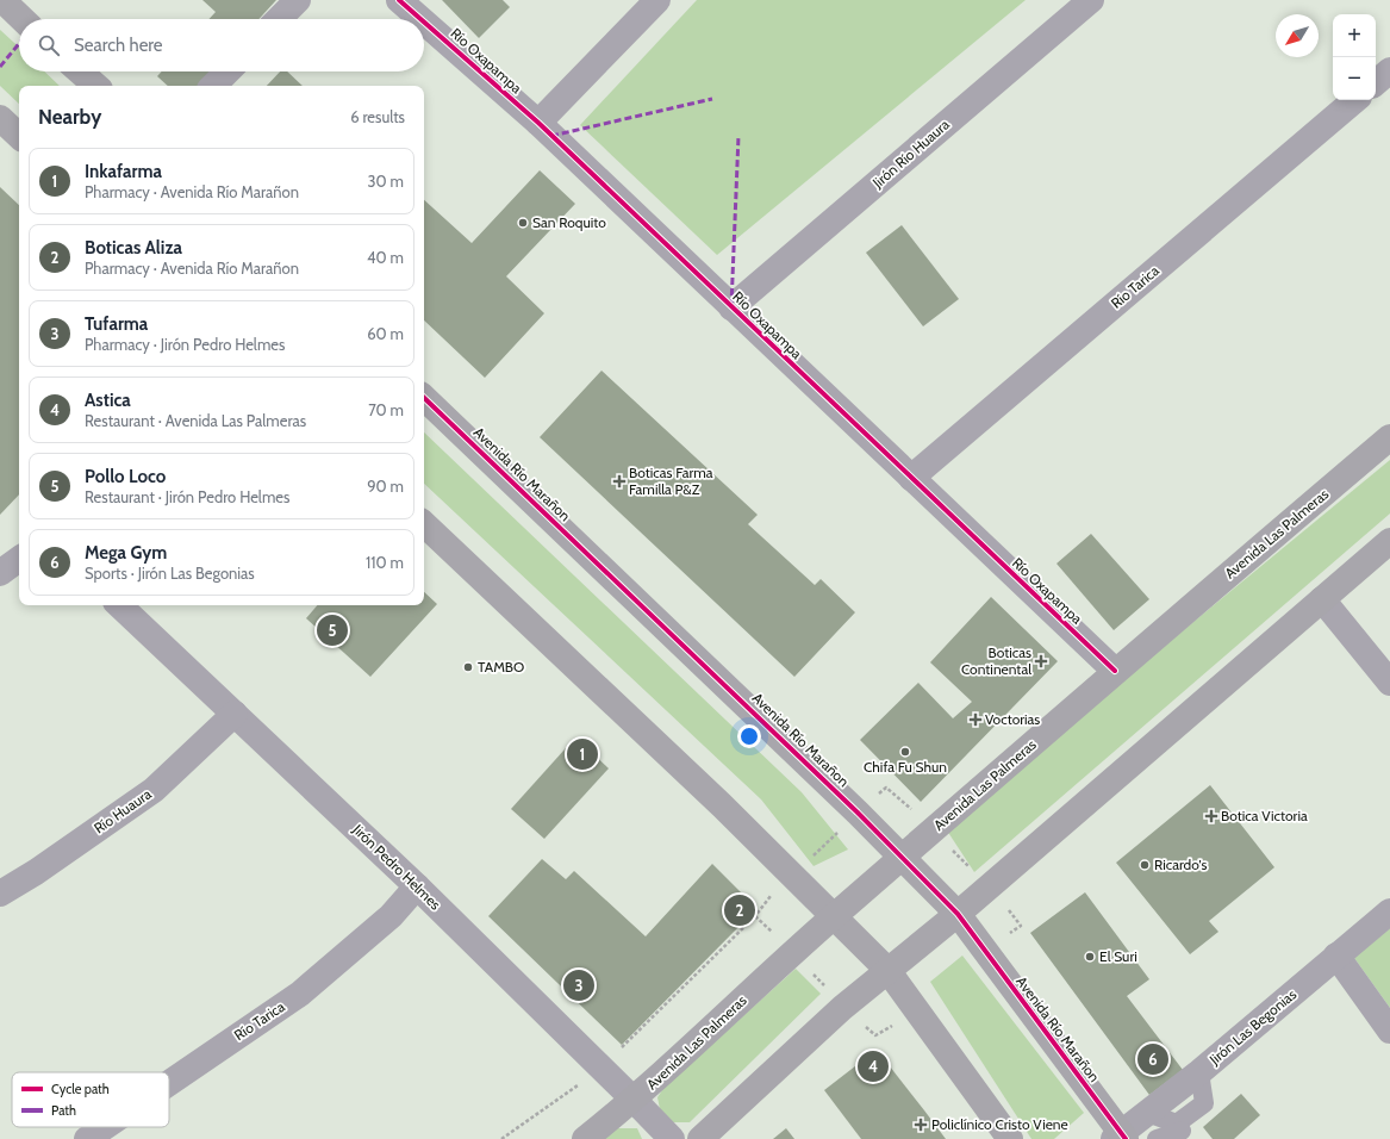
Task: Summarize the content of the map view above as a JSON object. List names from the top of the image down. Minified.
{"streets":{"street":["Río Oxapampa","Jirón Río Huaura","Río Tarica","Avenida Río Marañon","Avenida Las Palmeras","Río Huaura","Jirón Pedro Helmes","Jirón Las Begonias"]},"crossings":[["Río Oxapampa","Jirón Río Huaura"],["Río Oxapampa","Río Tarica"],["Río Oxapampa","Avenida Las Palmeras"],["Río Tarica","Jirón Pedro Helmes"],["Avenida Río Marañon","Avenida Las Palmeras"],["Avenida Río Marañon","Jirón Las Begonias"],["Avenida Las Palmeras","Jirón Pedro Helmes"],["Río Huaura","Jirón Pedro Helmes"]],"places":{"other":["San Roquito","TAMBO","Chifa Fu Shun","Ricardo's","El Suri"],"health":["Boticas Farma Familla P&Z","Boticas Continental","Voctorias","Botica Victoria","Policlínico Cristo Viene"]},"legend":["Cycle path","Path"],"north":"bottom left","page":{"map_buttons":["+","−"],"search":"Search here","heading":["Nearby","6 results"],"list":[{"mark":"1","name":"Inkafarma","note":"Pharmacy · Avenida Río Marañon","value":"30 m"},{"mark":"2","name":"Boticas Aliza","note":"Pharmacy · Avenida Río Marañon","value":"40 m"},{"mark":"3","name":"Tufarma","note":"Pharmacy · Jirón Pedro Helmes","value":"60 m"},{"mark":"4","name":"Astica","note":"Restaurant · Avenida Las Palmeras","value":"70 m"},{"mark":"5","name":"Pollo Loco","note":"Restaurant · Jirón Pedro Helmes","value":"90 m"},{"mark":"6","name":"Mega Gym","note":"Sports · Jirón Las Begonias","value":"110 m"}],"pins":["5","1","2","3","6","4"]}}
